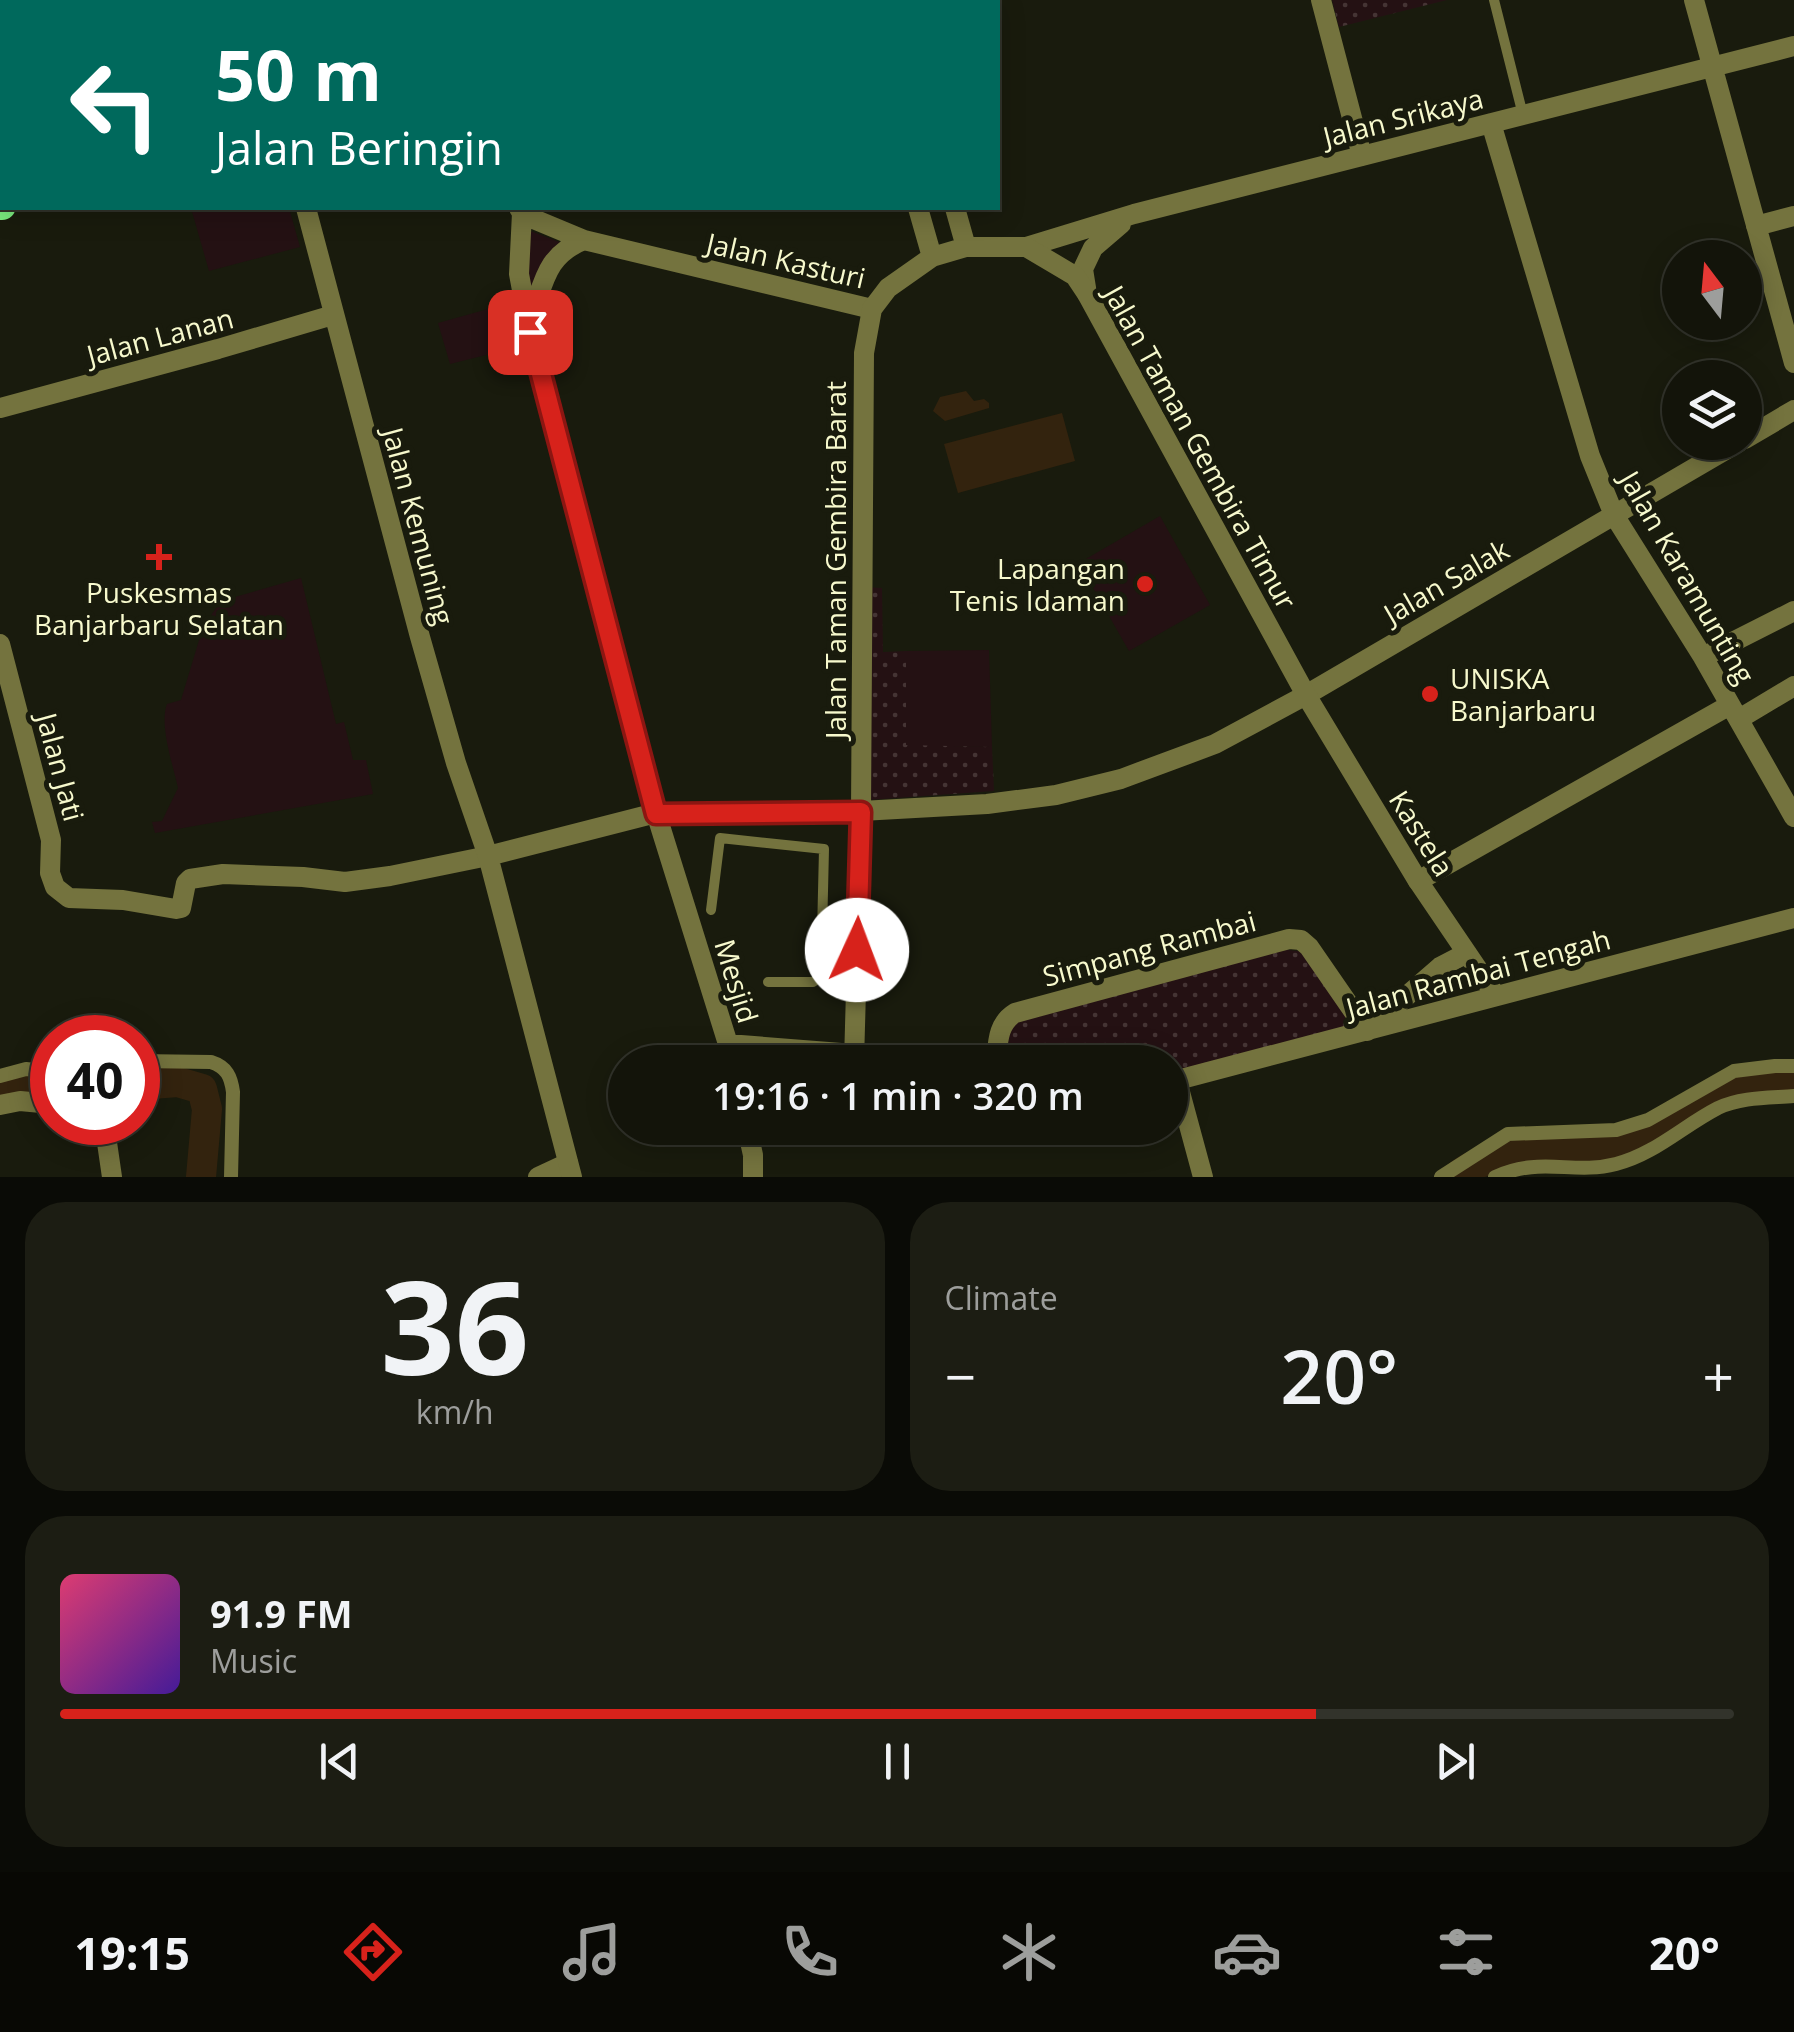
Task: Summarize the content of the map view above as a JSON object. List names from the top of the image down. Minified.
{"streets":{"street":["Jalan Srikaya","Jalan Kasturi","Jalan Lanan","Jalan Taman Gembira Timur","Jalan Kemuning","Jalan Taman Gembira Barat","Jalan Karamunting","Jalan Salak","Jalan Jati","Kastela","Simpang Rambai","Jalan Rambai Tengah","Mesjid"]},"crossings":[["Jalan Srikaya","Jalan Taman Gembira Timur"],["Jalan Srikaya","Jalan Karamunting"],["Jalan Kasturi","Jalan Taman Gembira Barat"],["Jalan Kasturi","Mesjid"],["Jalan Lanan","Jalan Kemuning"],["Jalan Taman Gembira Timur","Jalan Salak"],["Jalan Taman Gembira Timur","Kastela"],["Jalan Kemuning","Jalan Salak"],["Jalan Taman Gembira Barat","Jalan Salak"],["Jalan Karamunting","Jalan Salak"],["Jalan Salak","Jalan Jati"],["Jalan Salak","Kastela"],["Jalan Salak","Mesjid"],["Kastela","Jalan Rambai Tengah"],["Simpang Rambai","Jalan Rambai Tengah"]],"places":{"health":["Puskesmas Banjarbaru Selatan"],"other":["Lapangan Tenis Idaman","UNISKA Banjarbaru"]},"north":"top","page":{"turn":["50 m","Jalan Beringin"],"limit":"40","trip":"19:16 · 1 min · 320 m","tile":[["36","km/h"],"Climate"],"heat":["−","20°","+"],"song":["91.9 FM","Music"],"tabs":["19:15","20°"]}}
